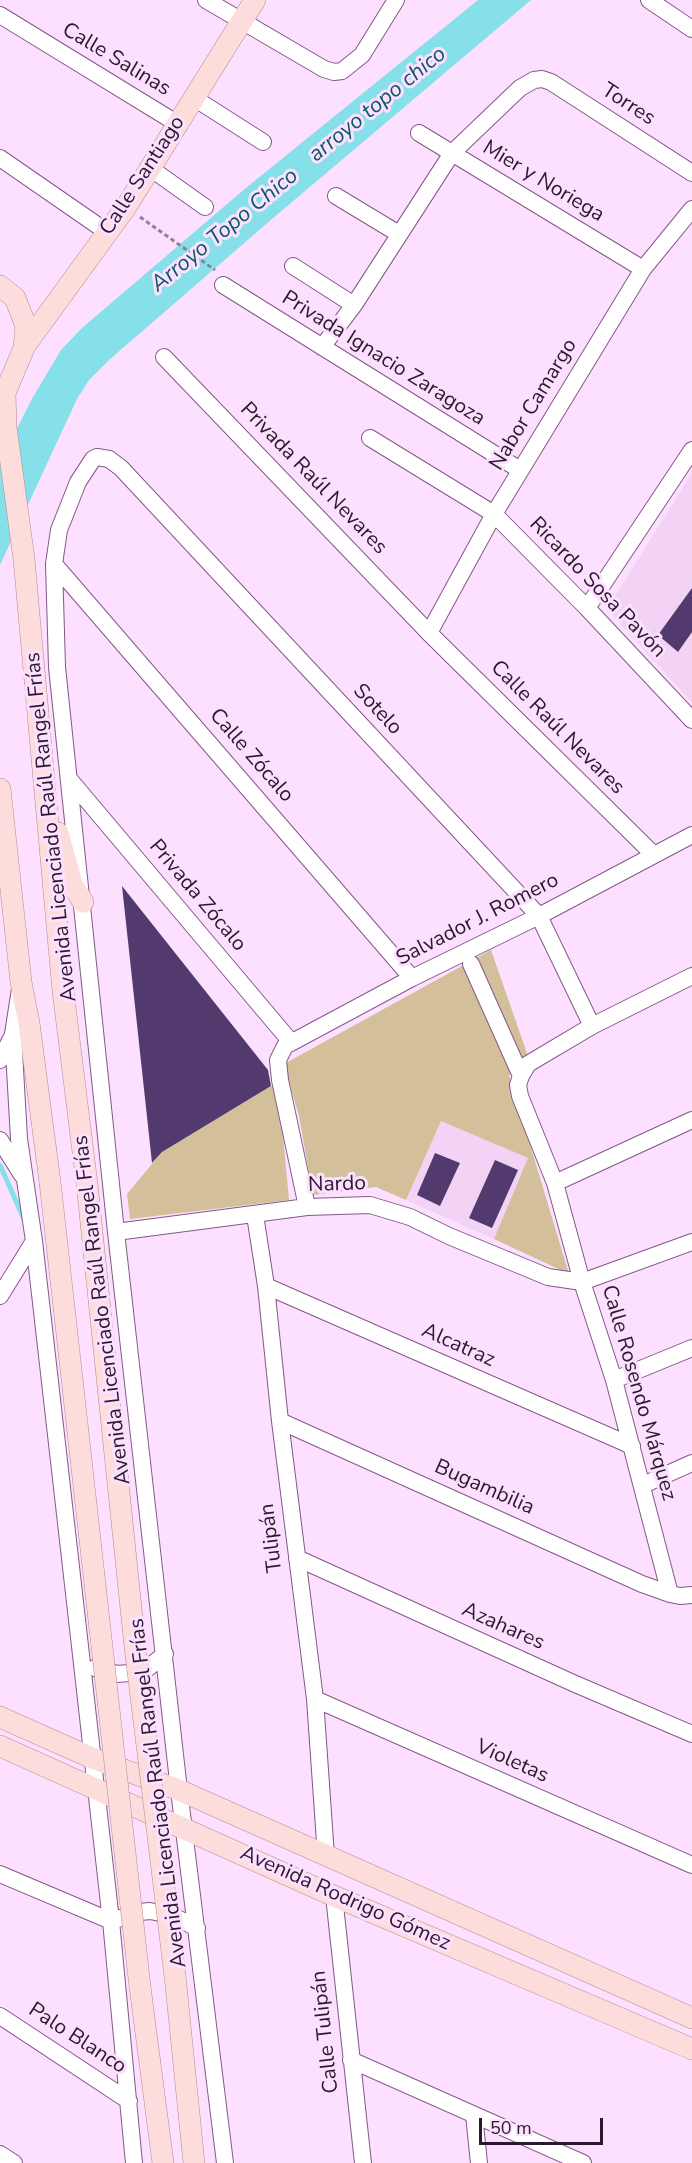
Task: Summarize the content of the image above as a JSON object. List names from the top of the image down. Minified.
{"streets":{"main road":["Calle Santiago","Avenida Rodrigo Gómez"],"street":["Calle Salinas","Torres","Mier y Noriega","Privada Ignacio Zaragoza","Nabor Camargo","Privada Raúl Nevares","Ricardo Sosa Pavón","Sotelo","Calle Raúl Nevares","Calle Zócalo","Avenida Licenciado Raúl Rangel Frías","Privada Zócalo","Salvador J. Romero","Nardo","Alcatraz","Calle Rosendo Márquez","Bugambilia","Tulipán","Azahares","Violetas","Calle Tulipán","Palo Blanco"]},"crossings":[["Calle Salinas","Calle Santiago"],["Torres","Mier y Noriega"],["Mier y Noriega","Nabor Camargo"],["Privada Ignacio Zaragoza","Nabor Camargo"],["Nabor Camargo","Privada Raúl Nevares"],["Nabor Camargo","Ricardo Sosa Pavón"],["Nabor Camargo","Calle Raúl Nevares"],["Privada Raúl Nevares","Calle Raúl Nevares"],["Sotelo","Avenida Licenciado Raúl Rangel Frías"],["Sotelo","Salvador J. Romero"],["Calle Raúl Nevares","Salvador J. Romero"],["Calle Zócalo","Avenida Licenciado Raúl Rangel Frías"],["Calle Zócalo","Salvador J. Romero"],["Avenida Licenciado Raúl Rangel Frías","Privada Zócalo"],["Avenida Licenciado Raúl Rangel Frías","Nardo"],["Avenida Licenciado Raúl Rangel Frías","Avenida Rodrigo Gómez"],["Privada Zócalo","Salvador J. Romero"],["Nardo","Calle Rosendo Márquez"],["Nardo","Tulipán"],["Alcatraz","Calle Rosendo Márquez"],["Alcatraz","Tulipán"],["Calle Rosendo Márquez","Bugambilia"],["Bugambilia","Tulipán"],["Tulipán","Azahares"],["Tulipán","Violetas"],["Tulipán","Avenida Rodrigo Gómez"],["Avenida Rodrigo Gómez","Calle Tulipán"]],"water":["arroyo topo chico","Arroyo Topo Chico"],"scale_bar":"50 m"}
